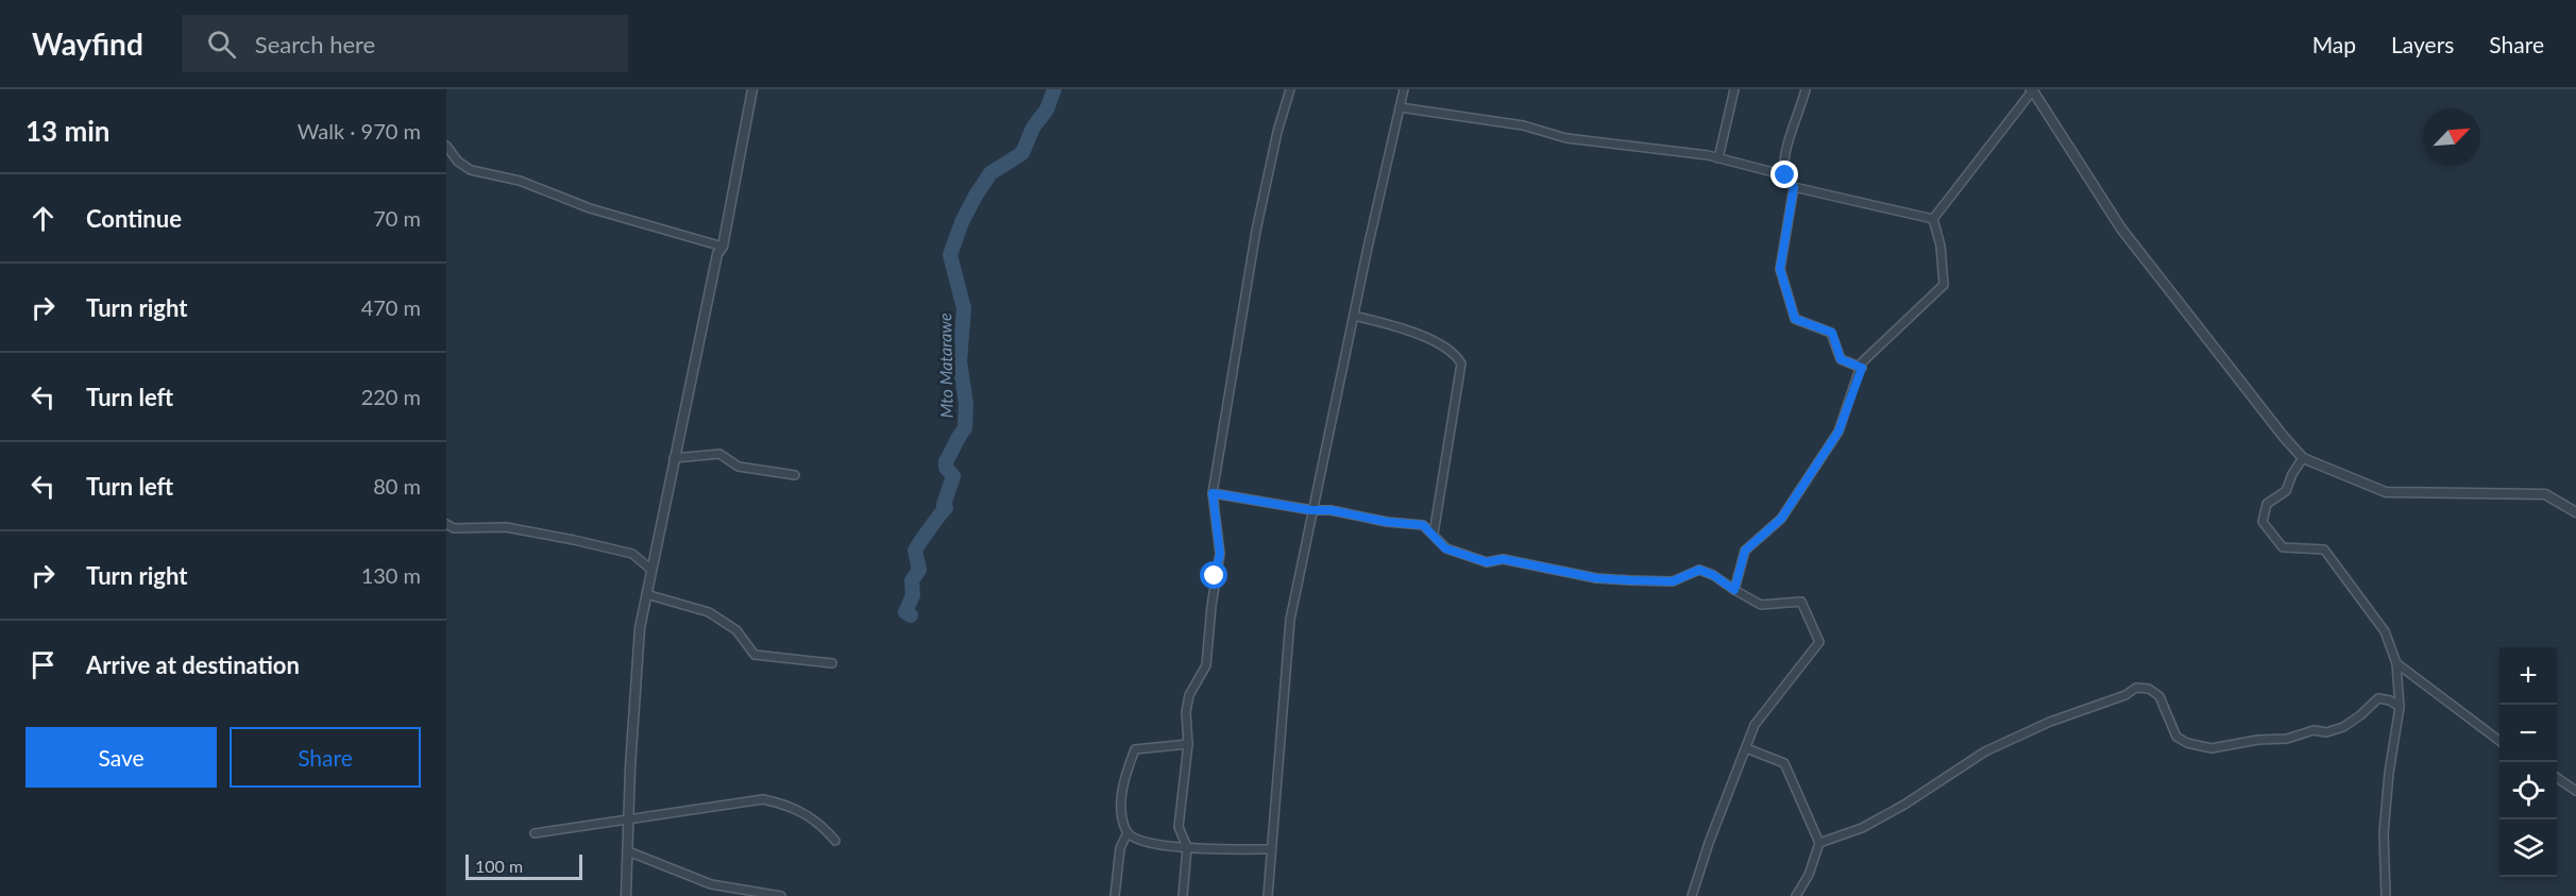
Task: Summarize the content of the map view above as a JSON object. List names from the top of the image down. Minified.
{"water":["Mto Matarawe"],"scale_bar":"100 m","north":"top right","page":{"header":"Wayfind","search":"Search here","nav":["Map","Layers","Share"],"heading":["13 min","Walk · 970 m"],"list":[["Continue","70 m"],["Turn right","470 m"],["Turn left","220 m"],["Turn left","80 m"],["Turn right","130 m"],"Arrive at destination"],"map_buttons":["+","−"],"buttons":["Save","Share"],"scale":"100 m"}}
